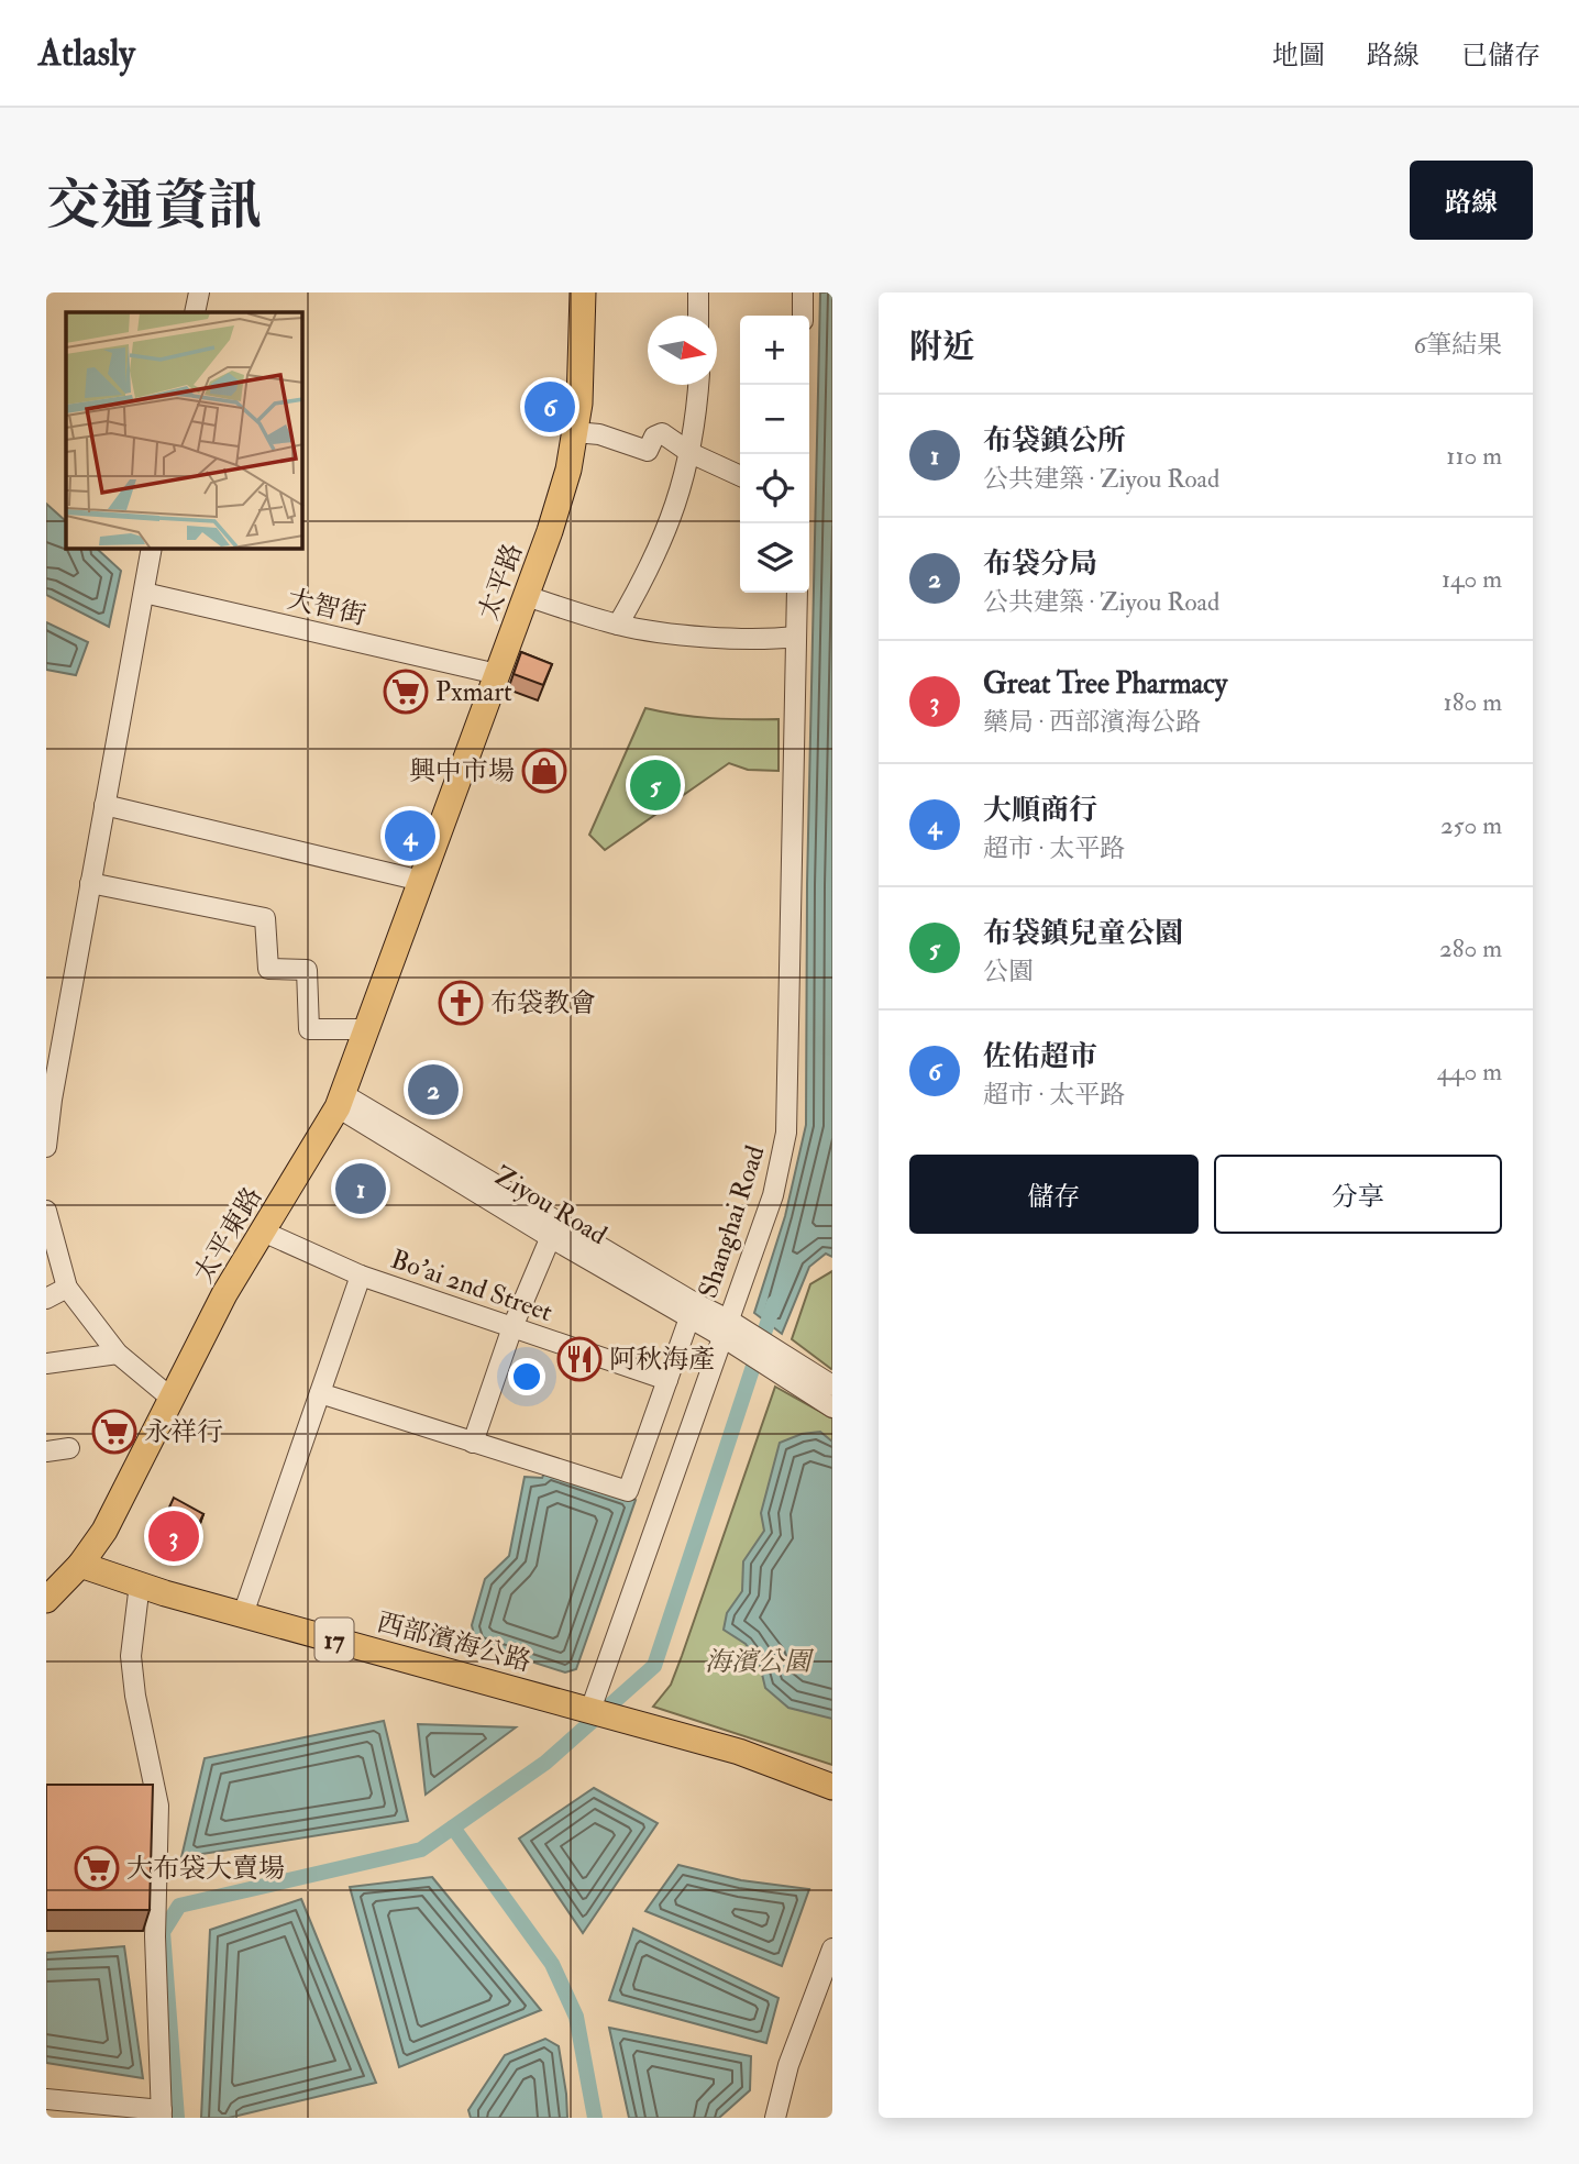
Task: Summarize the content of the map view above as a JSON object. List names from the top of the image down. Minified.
{"streets":{"main road":["太平路","太平東路","17","西部濱海公路"],"street":["大智街","Ziyou Road","Shanghai Road","Bo’ai 2nd Street"]},"crossings":[["太平路","大智街"],["太平路","太平東路"],["Ziyou Road","Shanghai Road"],["Ziyou Road","太平東路"],["Shanghai Road","17"],["Shanghai Road","西部濱海公路"],["太平東路","Bo’ai 2nd Street"],["太平東路","西部濱海公路"],["17","西部濱海公路"]],"parks":["海濱公園"],"places":{"supermarket":["Pxmart","永祥行","大布袋大賣場"],"shop":["興中市場"],"church":["布袋教會"],"restaurant":["阿秋海產"]},"north":"right","page":{"header":"Atlasly","nav":["地圖","路線","已儲存"],"buttons":["路線",["儲存","分享"]],"title":"交通資訊","heading":["附近","6筆結果"],"map_buttons":["+","−"],"pins":["6","5","4","2","1","3"],"list":[{"mark":"1","name":"布袋鎮公所","note":"公共建築 · Ziyou Road","value":"110 m"},{"mark":"2","name":"布袋分局","note":"公共建築 · Ziyou Road","value":"140 m"},{"mark":"3","name":"Great Tree Pharmacy","note":"藥局 · 西部濱海公路","value":"180 m"},{"mark":"4","name":"大順商行","note":"超市 · 太平路","value":"250 m"},{"mark":"5","name":"布袋鎮兒童公園","note":"公園","value":"280 m"},{"mark":"6","name":"佐佑超市","note":"超市 · 太平路","value":"440 m"}]}}
